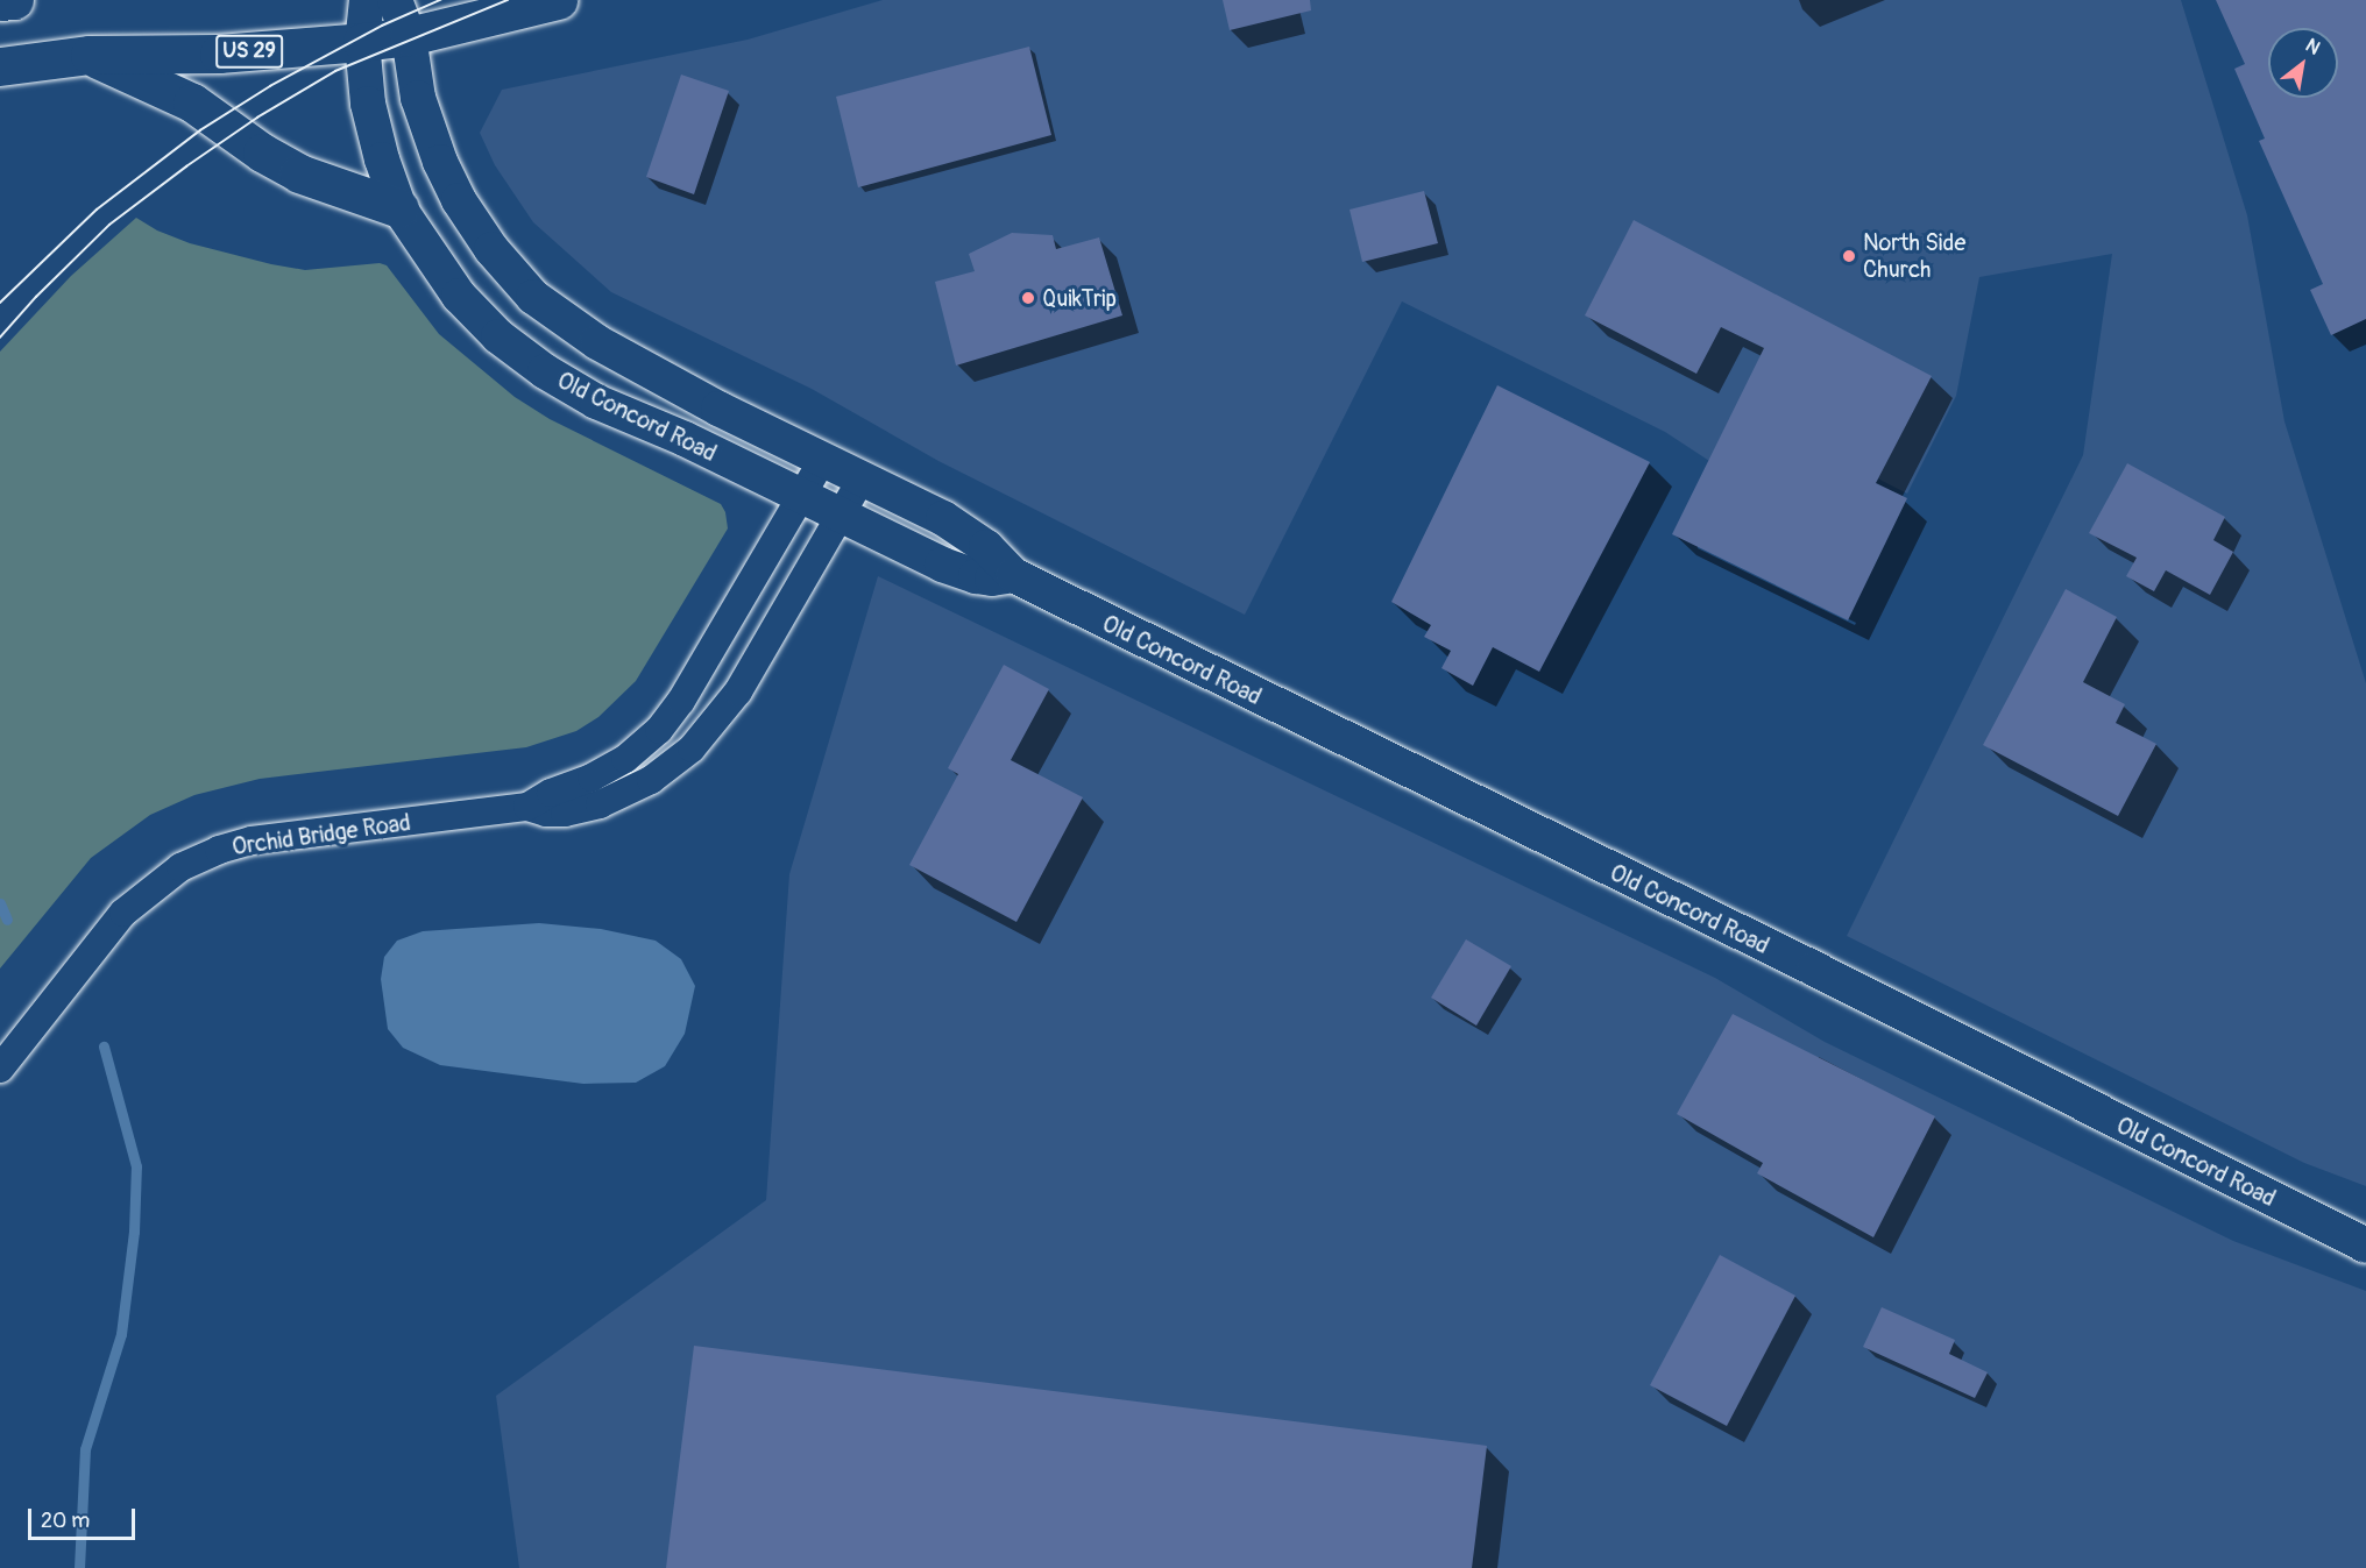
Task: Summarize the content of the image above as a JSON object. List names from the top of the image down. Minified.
{"streets":{"main road":["US 29"],"street":["Old Concord Road","Orchid Bridge Road"]},"crossings":[["US 29","Old Concord Road"],["Old Concord Road","Orchid Bridge Road"]],"places":["North Side Church","QuikTrip"],"scale_bar":"20 m","north":"top right"}
